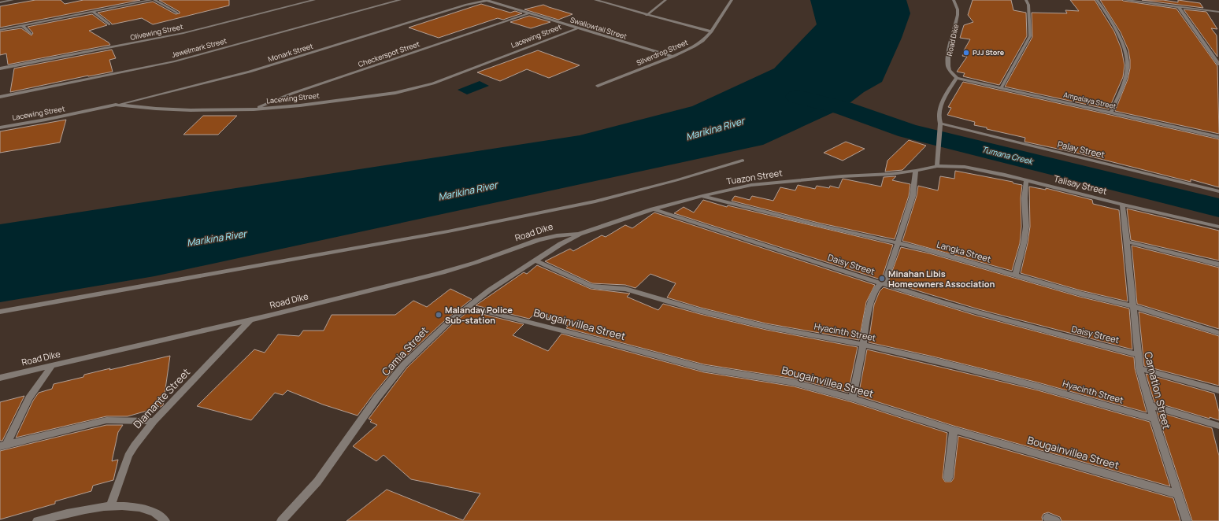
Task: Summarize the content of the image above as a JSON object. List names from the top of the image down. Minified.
{"streets":{"street":["Swallowtail Street","Olivewing Street","Lacewing Street","Road Dike","Jewelmark Street","Monark Street","Silverdrop Street","Checkerspot Street","Ampalaya Street","Palay Street","Tuazon Street","Talisay Street","Langka Street","Daisy Street","Bougainvillea Street","Hyacinth Street","Camia Street","Carnation Street","Diamante Street"]},"crossings":[["Swallowtail Street","Lacewing Street"],["Swallowtail Street","Monark Street"],["Swallowtail Street","Silverdrop Street"],["Swallowtail Street","Checkerspot Street"],["Lacewing Street","Monark Street"],["Lacewing Street","Checkerspot Street"],["Road Dike","Ampalaya Street"],["Road Dike","Tuazon Street"],["Road Dike","Camia Street"],["Road Dike","Diamante Street"],["Tuazon Street","Talisay Street"],["Tuazon Street","Langka Street"],["Tuazon Street","Daisy Street"],["Tuazon Street","Camia Street"],["Talisay Street","Carnation Street"],["Langka Street","Carnation Street"],["Daisy Street","Carnation Street"],["Bougainvillea Street","Camia Street"],["Bougainvillea Street","Carnation Street"],["Hyacinth Street","Camia Street"],["Hyacinth Street","Carnation Street"]],"water":["Marikina River","Tumana Creek"],"places":["PJJ Store","Minahan Libis Homeowners Association","Malanday Police Sub-station"]}
